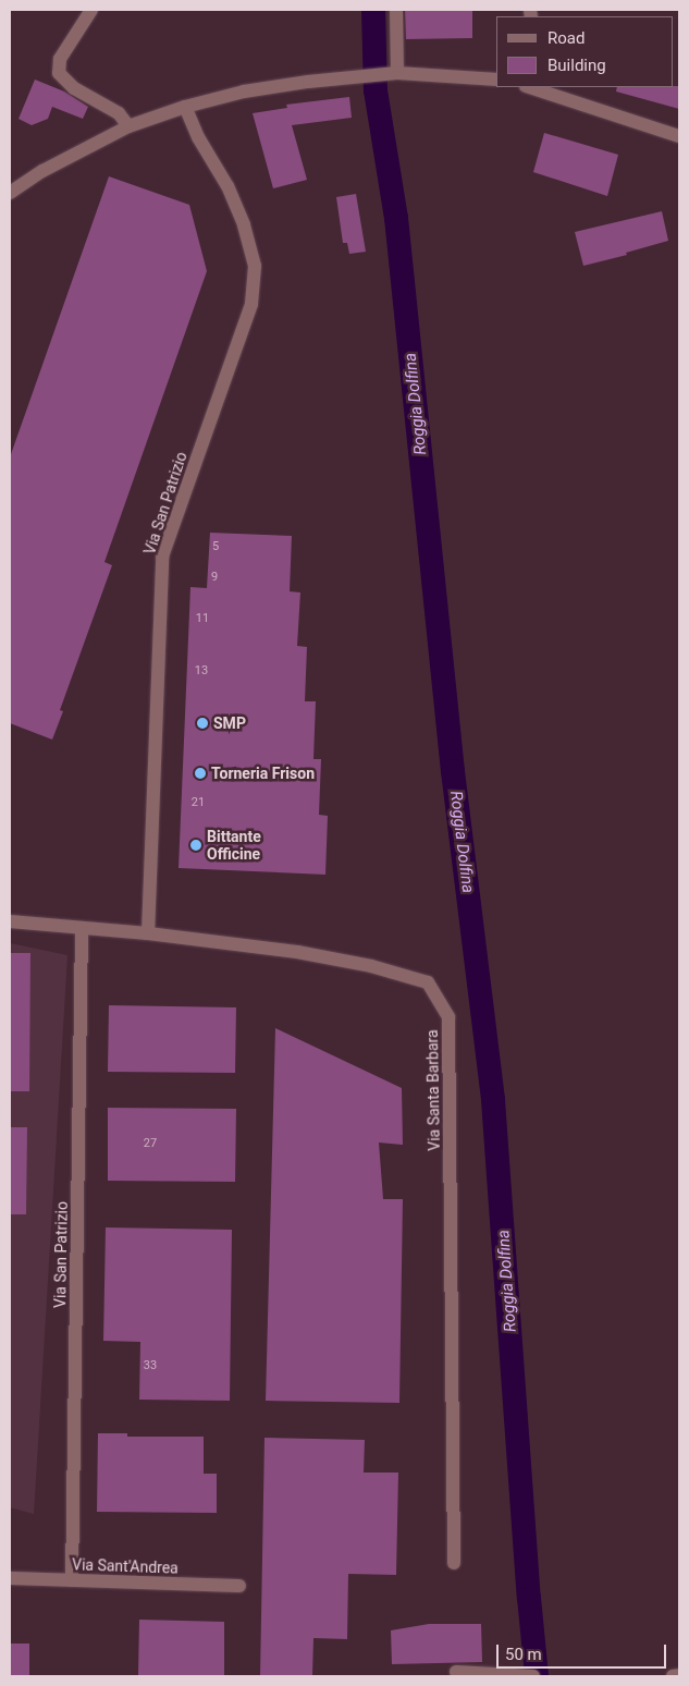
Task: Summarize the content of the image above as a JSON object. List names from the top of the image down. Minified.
{"streets":{"street":["Via San Patrizio","Via Santa Barbara","Via Sant'Andrea"]},"crossings":[["Via San Patrizio","Via Santa Barbara"],["Via San Patrizio","Via Sant'Andrea"]],"water":["Roggia Dolfina"],"places":["SMP","Torneria Frison","Bittante Officine"],"house_numbers":["5","9","11","13","21","27","33"],"legend":["Road","Building"],"scale_bar":"50 m"}
